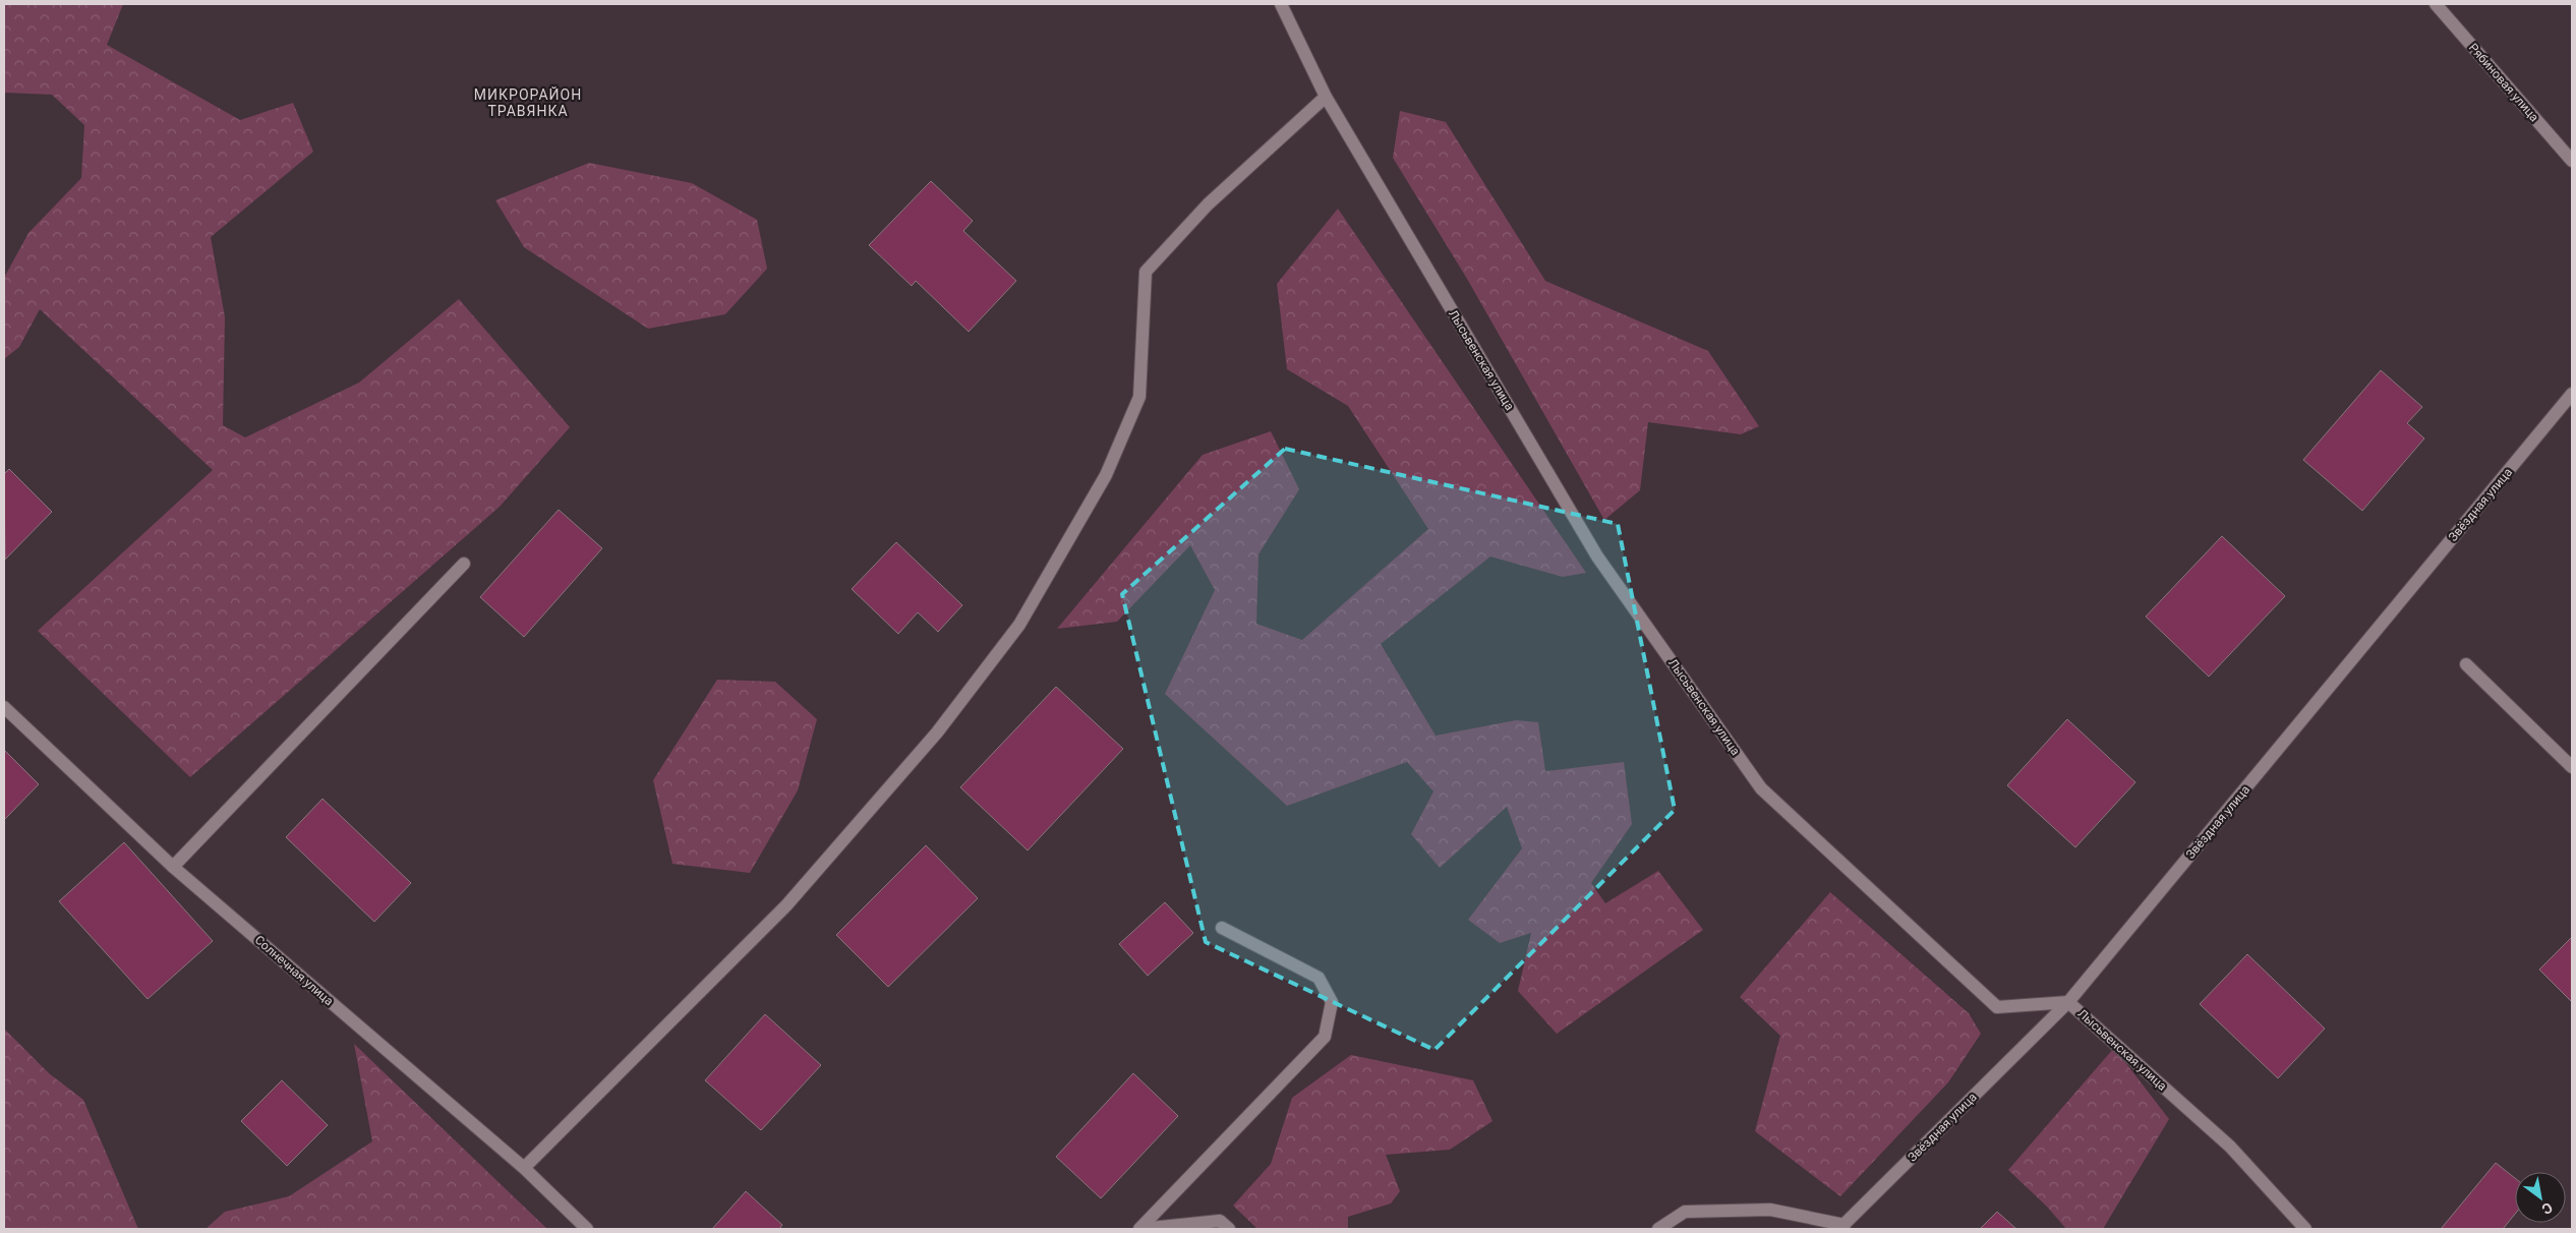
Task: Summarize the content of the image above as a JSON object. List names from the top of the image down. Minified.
{"streets":{"street":["Рябиновая улица","Лысьвенская улица","Звёздная улица","Солнечная улица"]},"crossings":[["Лысьвенская улица","Звёздная улица"]],"districts":["МИКРОРАЙОН ТРАВЯНКА"],"north":"bottom right"}
